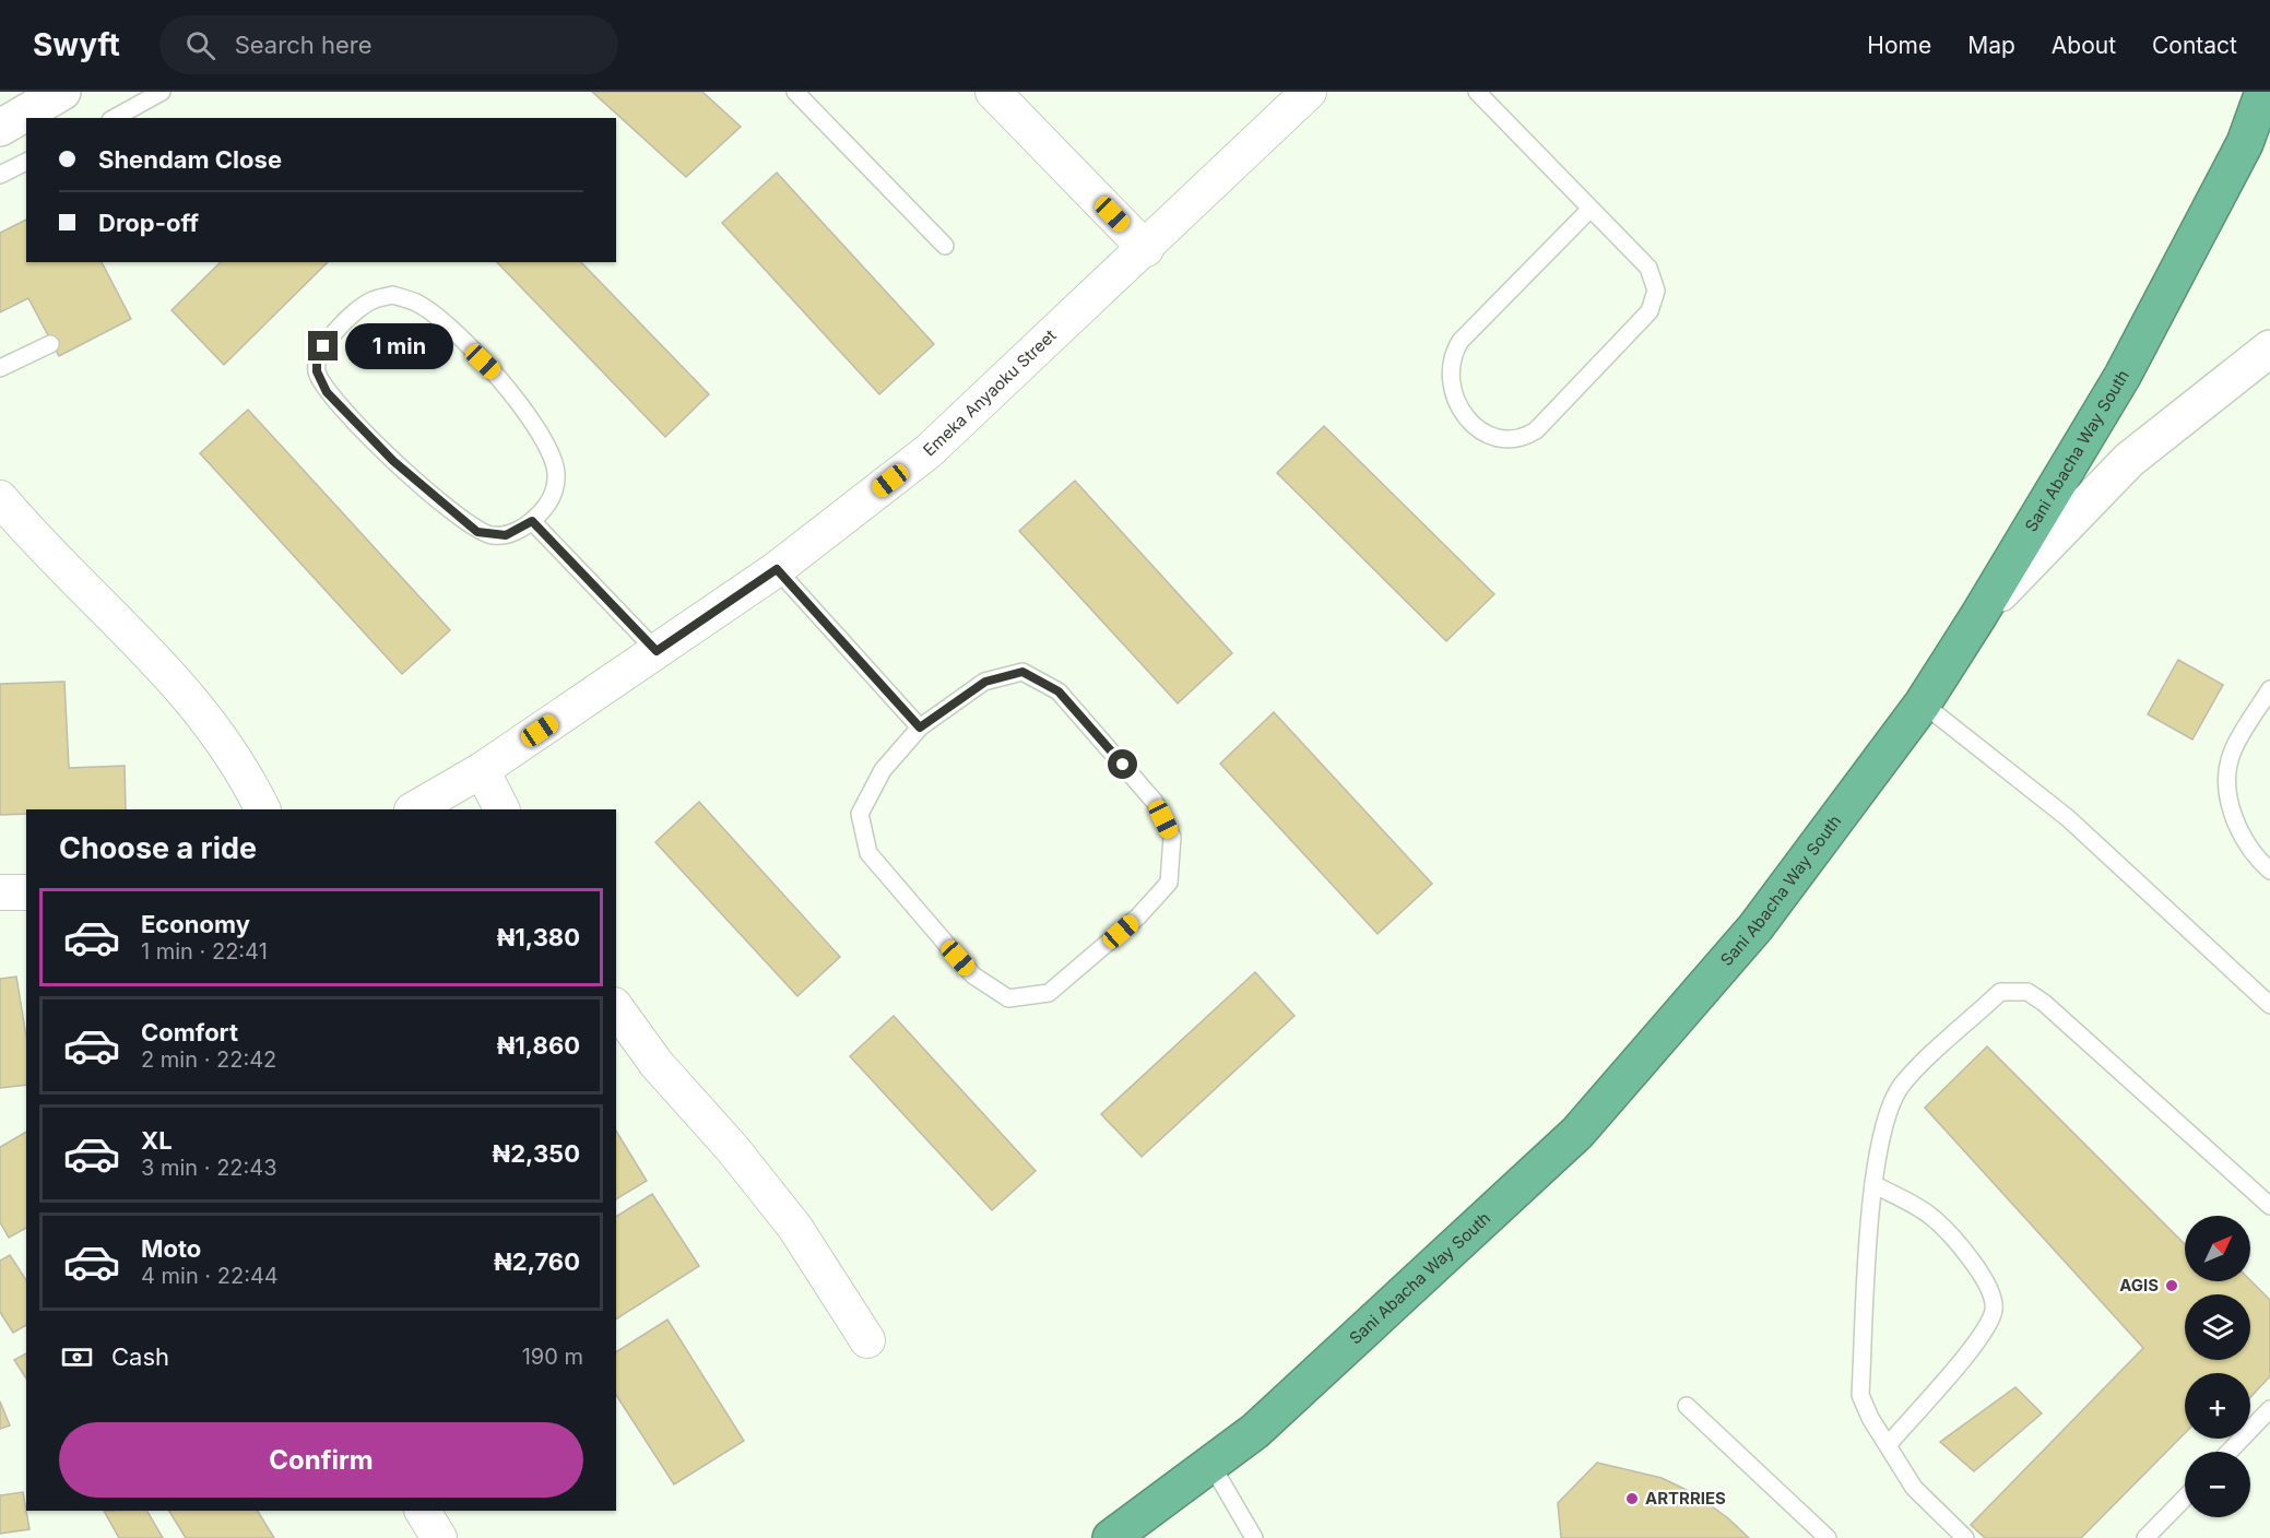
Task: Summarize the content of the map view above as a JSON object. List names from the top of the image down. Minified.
{"streets":{"highway":["Sani Abacha Way South"],"street":["Emeka Anyaoku Street"]},"places":["AGIS","ARTRRIES"],"north":"top right","page":{"header":"Swyft","search":"Search here","nav":["Home","Map","About","Contact"],"banner":["Shendam Close","Drop-off"],"bubble":"1 min","heading":"Choose a ride","list":[{"name":"Economy","note":"1 min · 22:41","value":"₦1,380"},{"name":"Comfort","note":"2 min · 22:42","value":"₦1,860"},{"name":"XL","note":"3 min · 22:43","value":"₦2,350"},{"name":"Moto","note":"4 min · 22:44","value":"₦2,760"}],"map_buttons":["+","−"],"pay":["Cash","190 m"],"buttons":"Confirm"}}
